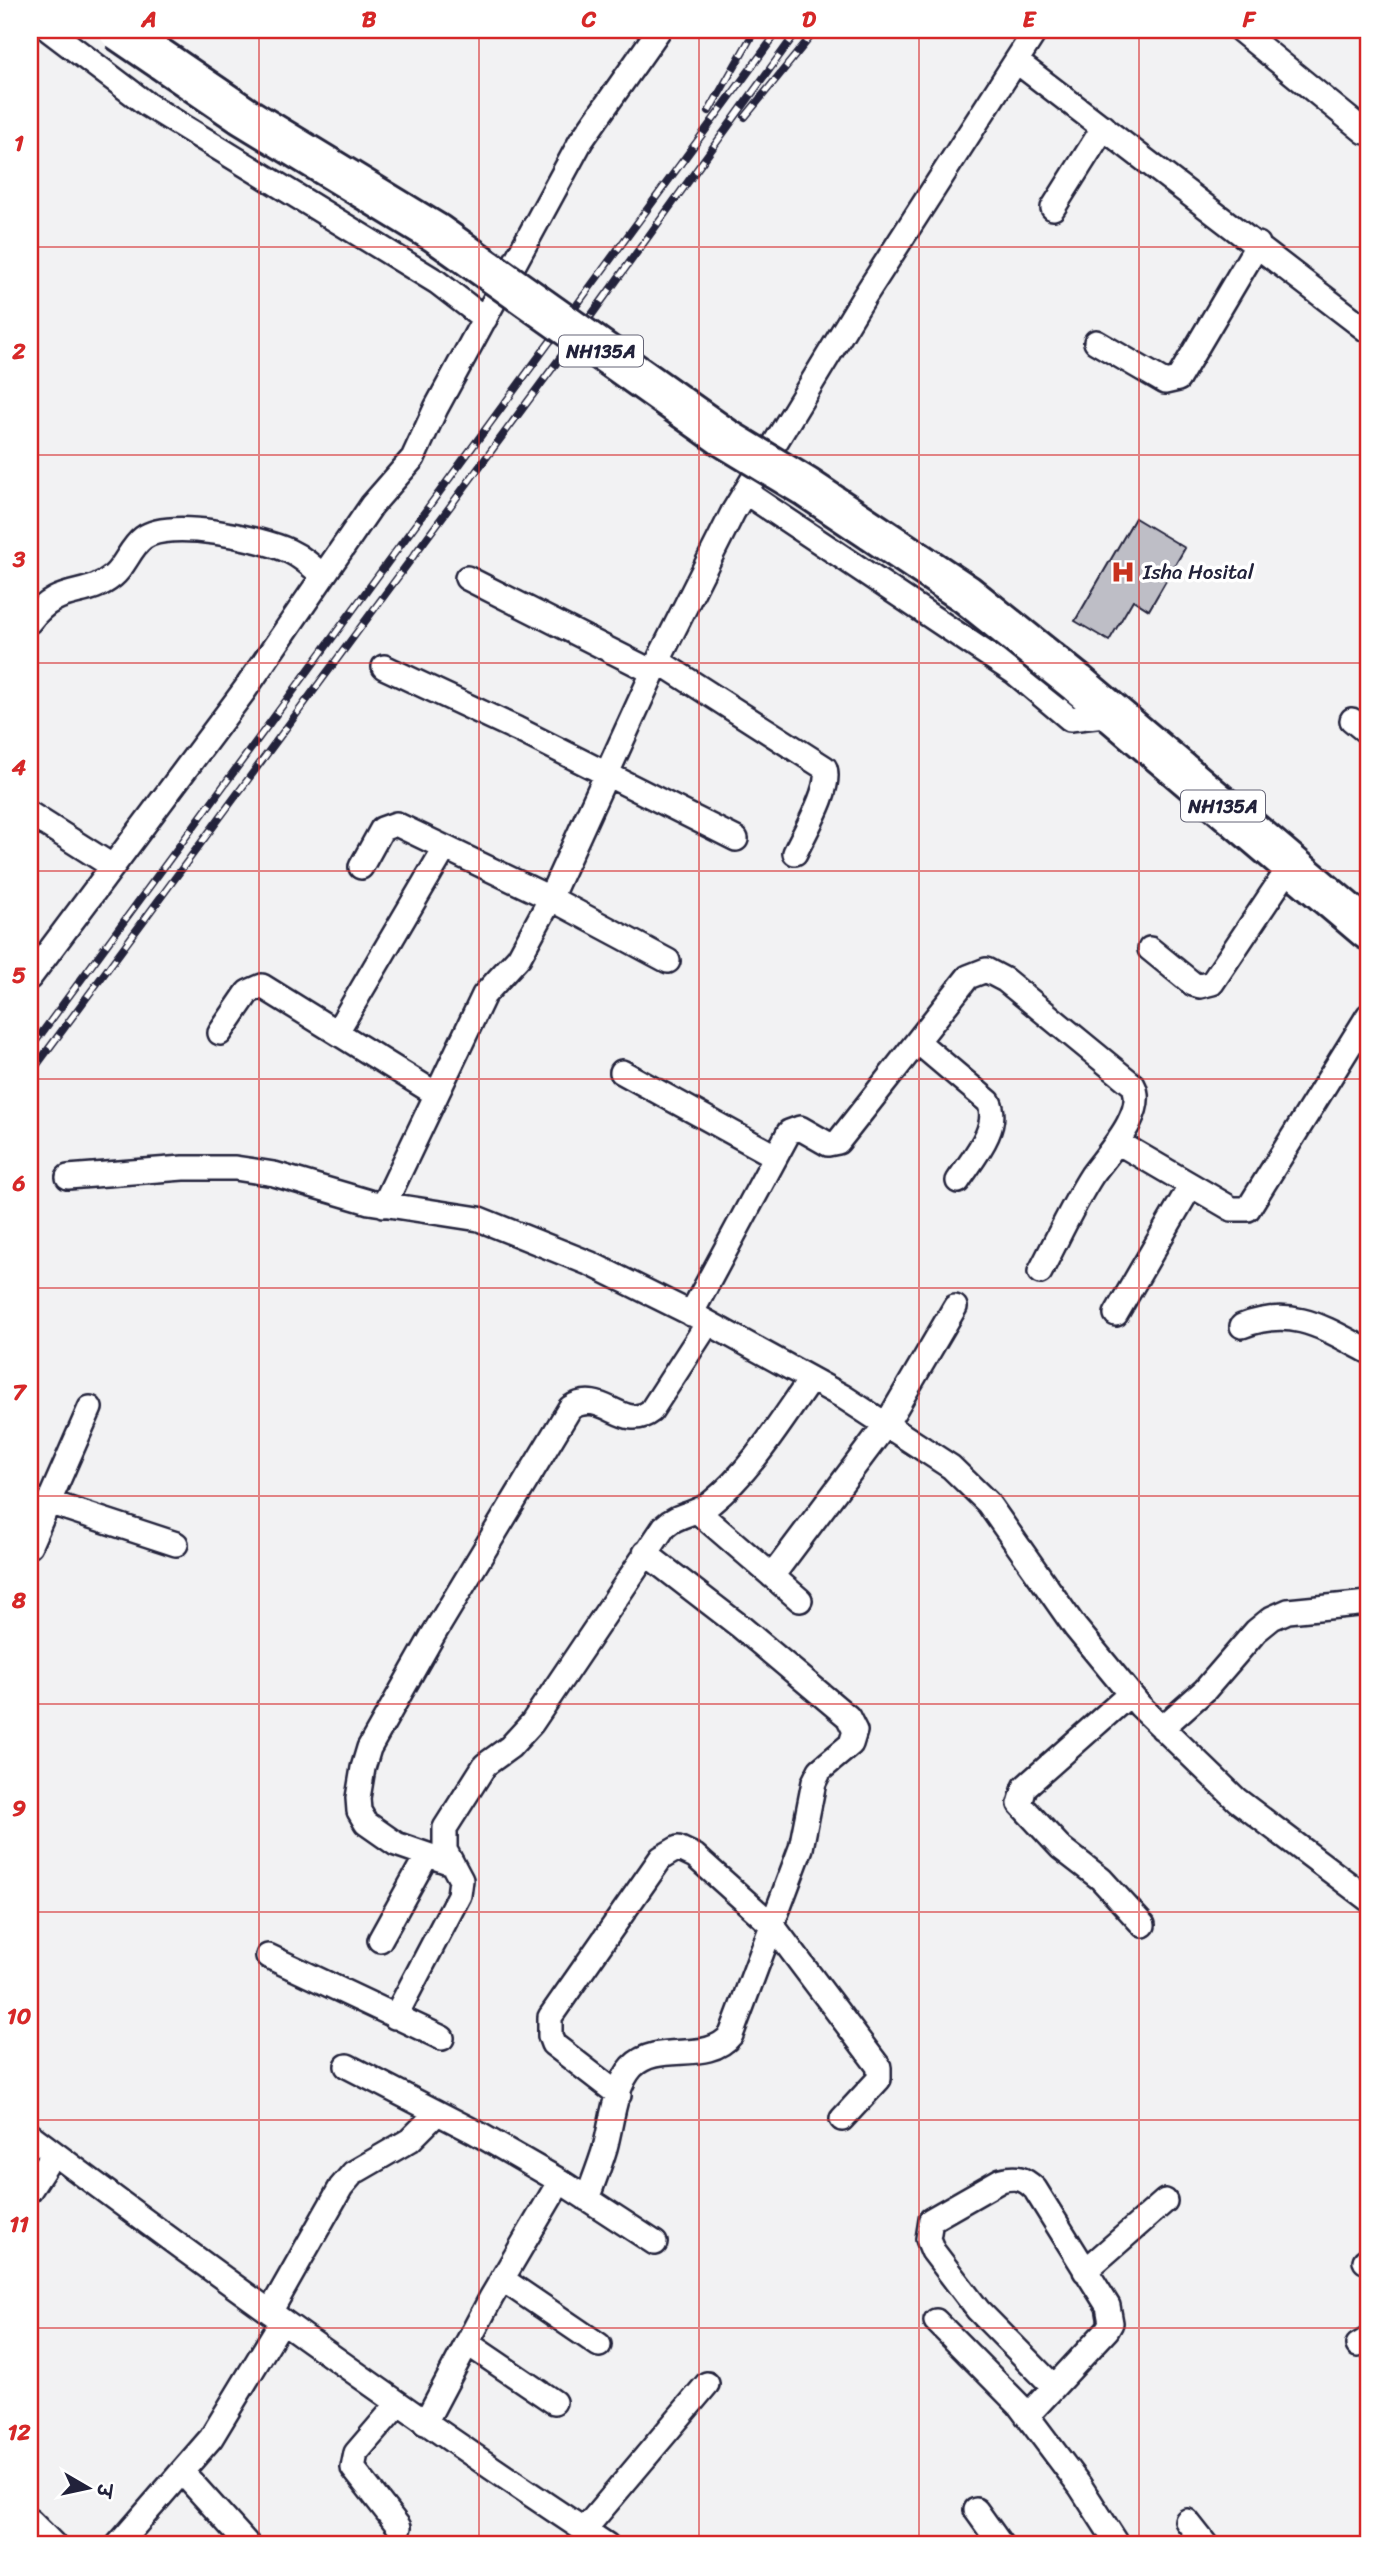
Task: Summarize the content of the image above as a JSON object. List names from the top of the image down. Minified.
{"streets":{"highway":["NH135A"]},"places":{"hospital":["Isha Hosital"]},"north":"right","grid":{"columns":["A","B","C","D","E","F"],"rows":["1","2","3","4","5","6","7","8","9","10","11","12"]}}
